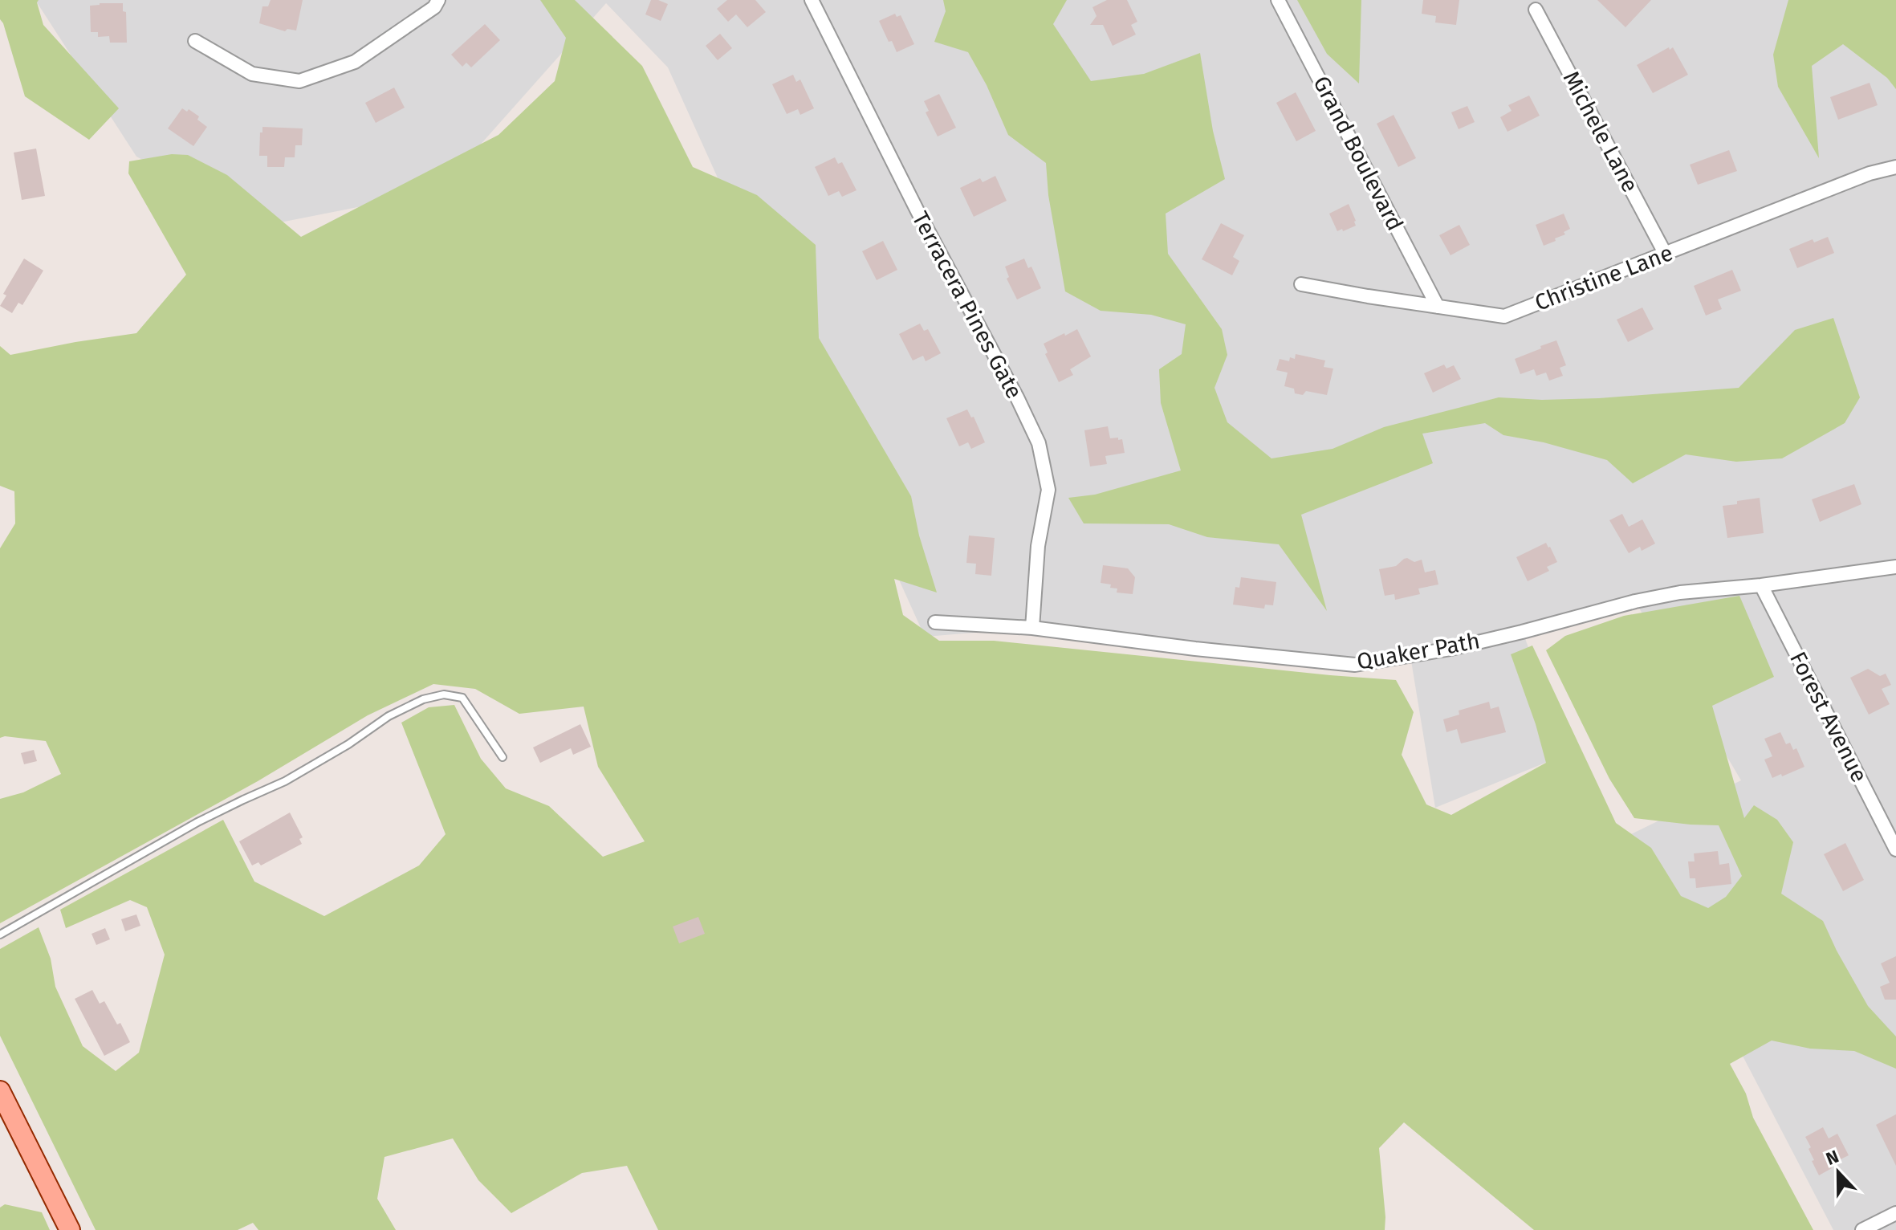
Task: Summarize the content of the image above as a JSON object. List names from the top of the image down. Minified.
{"streets":{"street":["Michele Lane","Grand Boulevard","Christine Lane","Terracera Pines Gate","Quaker Path","Forest Avenue"]},"crossings":[["Michele Lane","Christine Lane"],["Grand Boulevard","Christine Lane"],["Terracera Pines Gate","Quaker Path"],["Quaker Path","Forest Avenue"]],"north":"top"}
